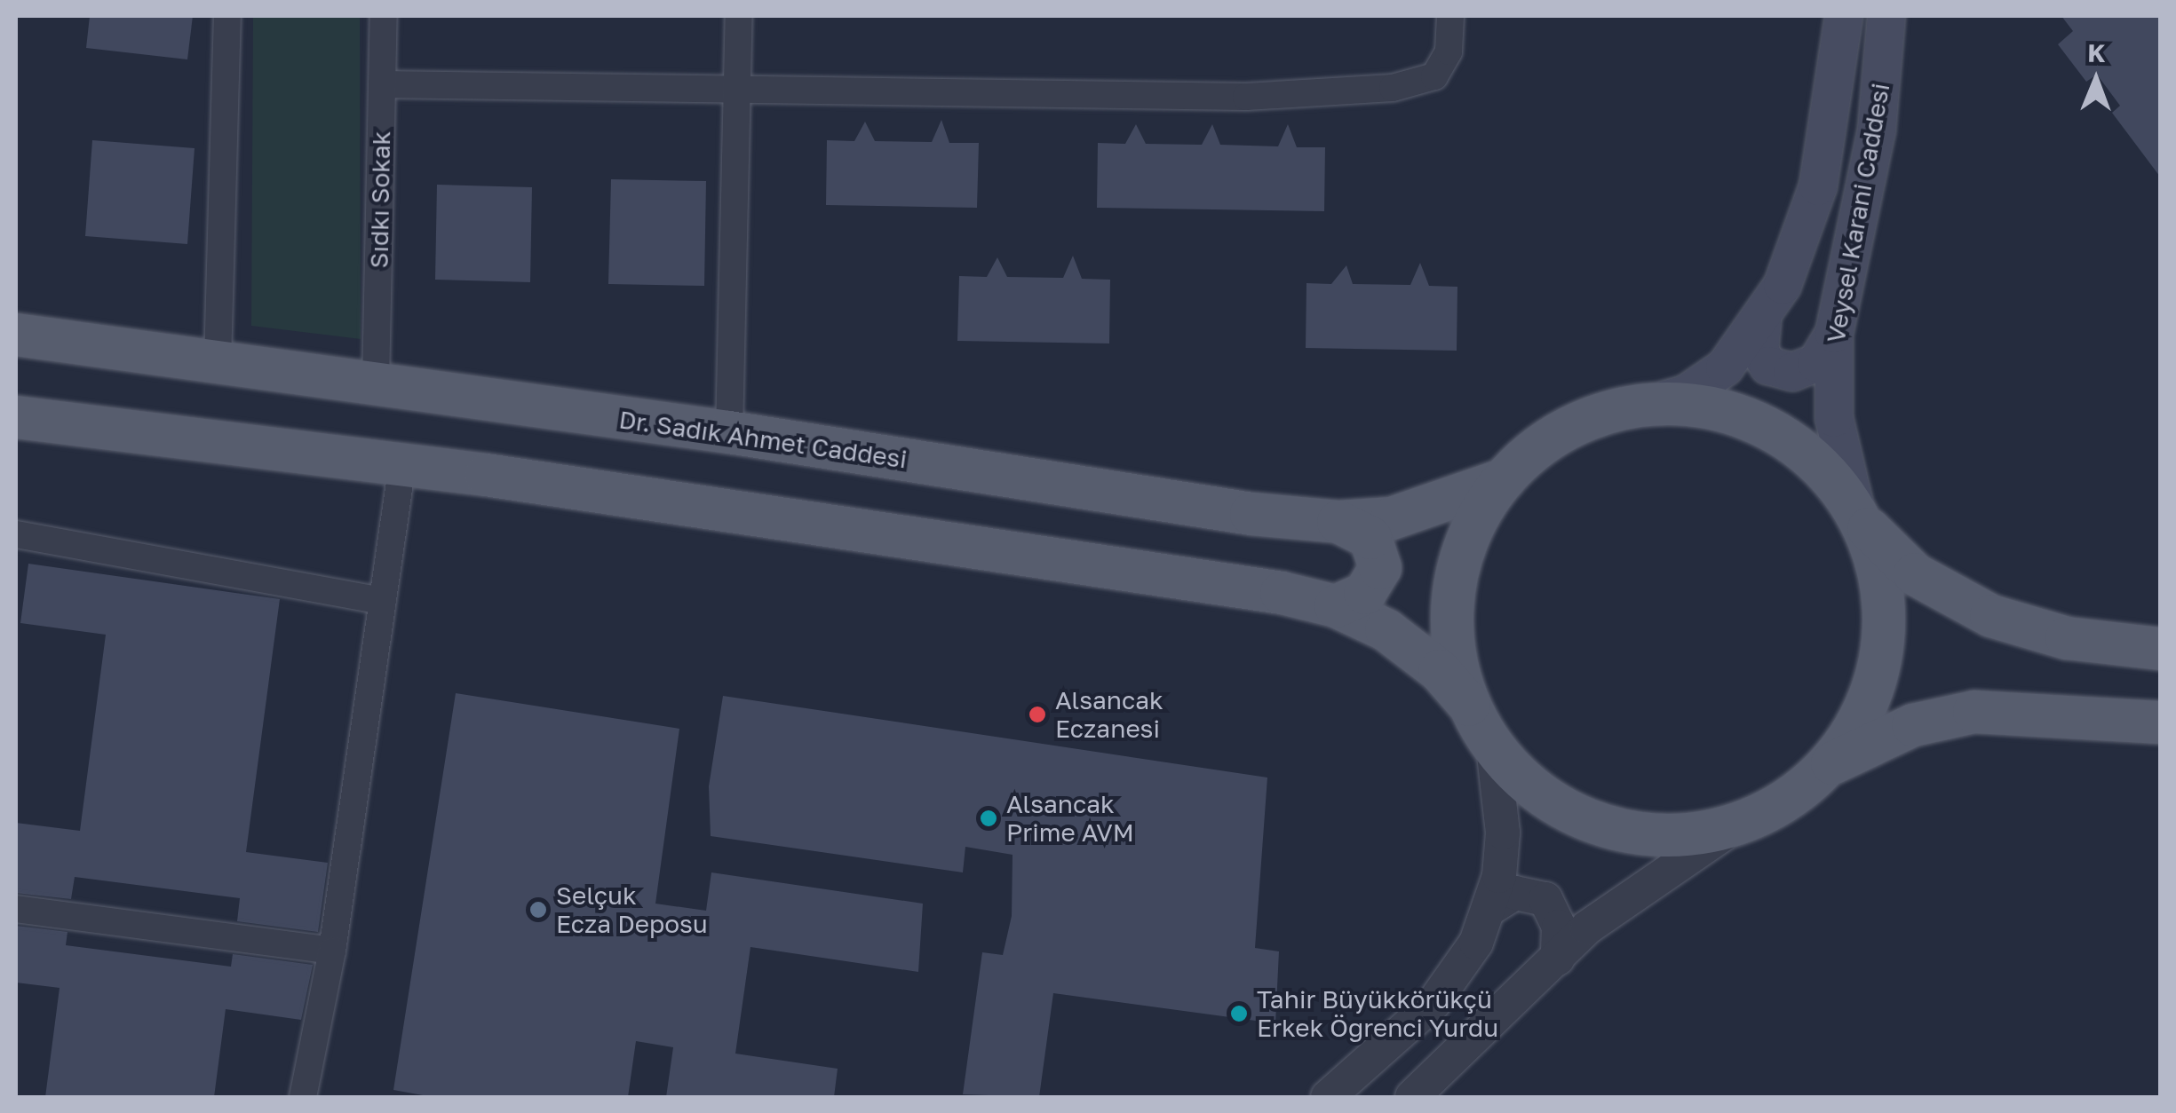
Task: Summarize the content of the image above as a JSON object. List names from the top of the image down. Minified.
{"streets":{"main road":["Veysel Karani Caddesi","Dr. Sadık Ahmet Caddesi"],"street":["Sıdkı Sokak"]},"crossings":[["Sıdkı Sokak","Dr. Sadık Ahmet Caddesi"]],"places":["Alsancak Eczanesi","Alsancak Prime AVM","Selçuk Ecza Deposu","Tahir Büyükkörükçü Erkek Öğrenci Yurdu"],"north":"top"}
